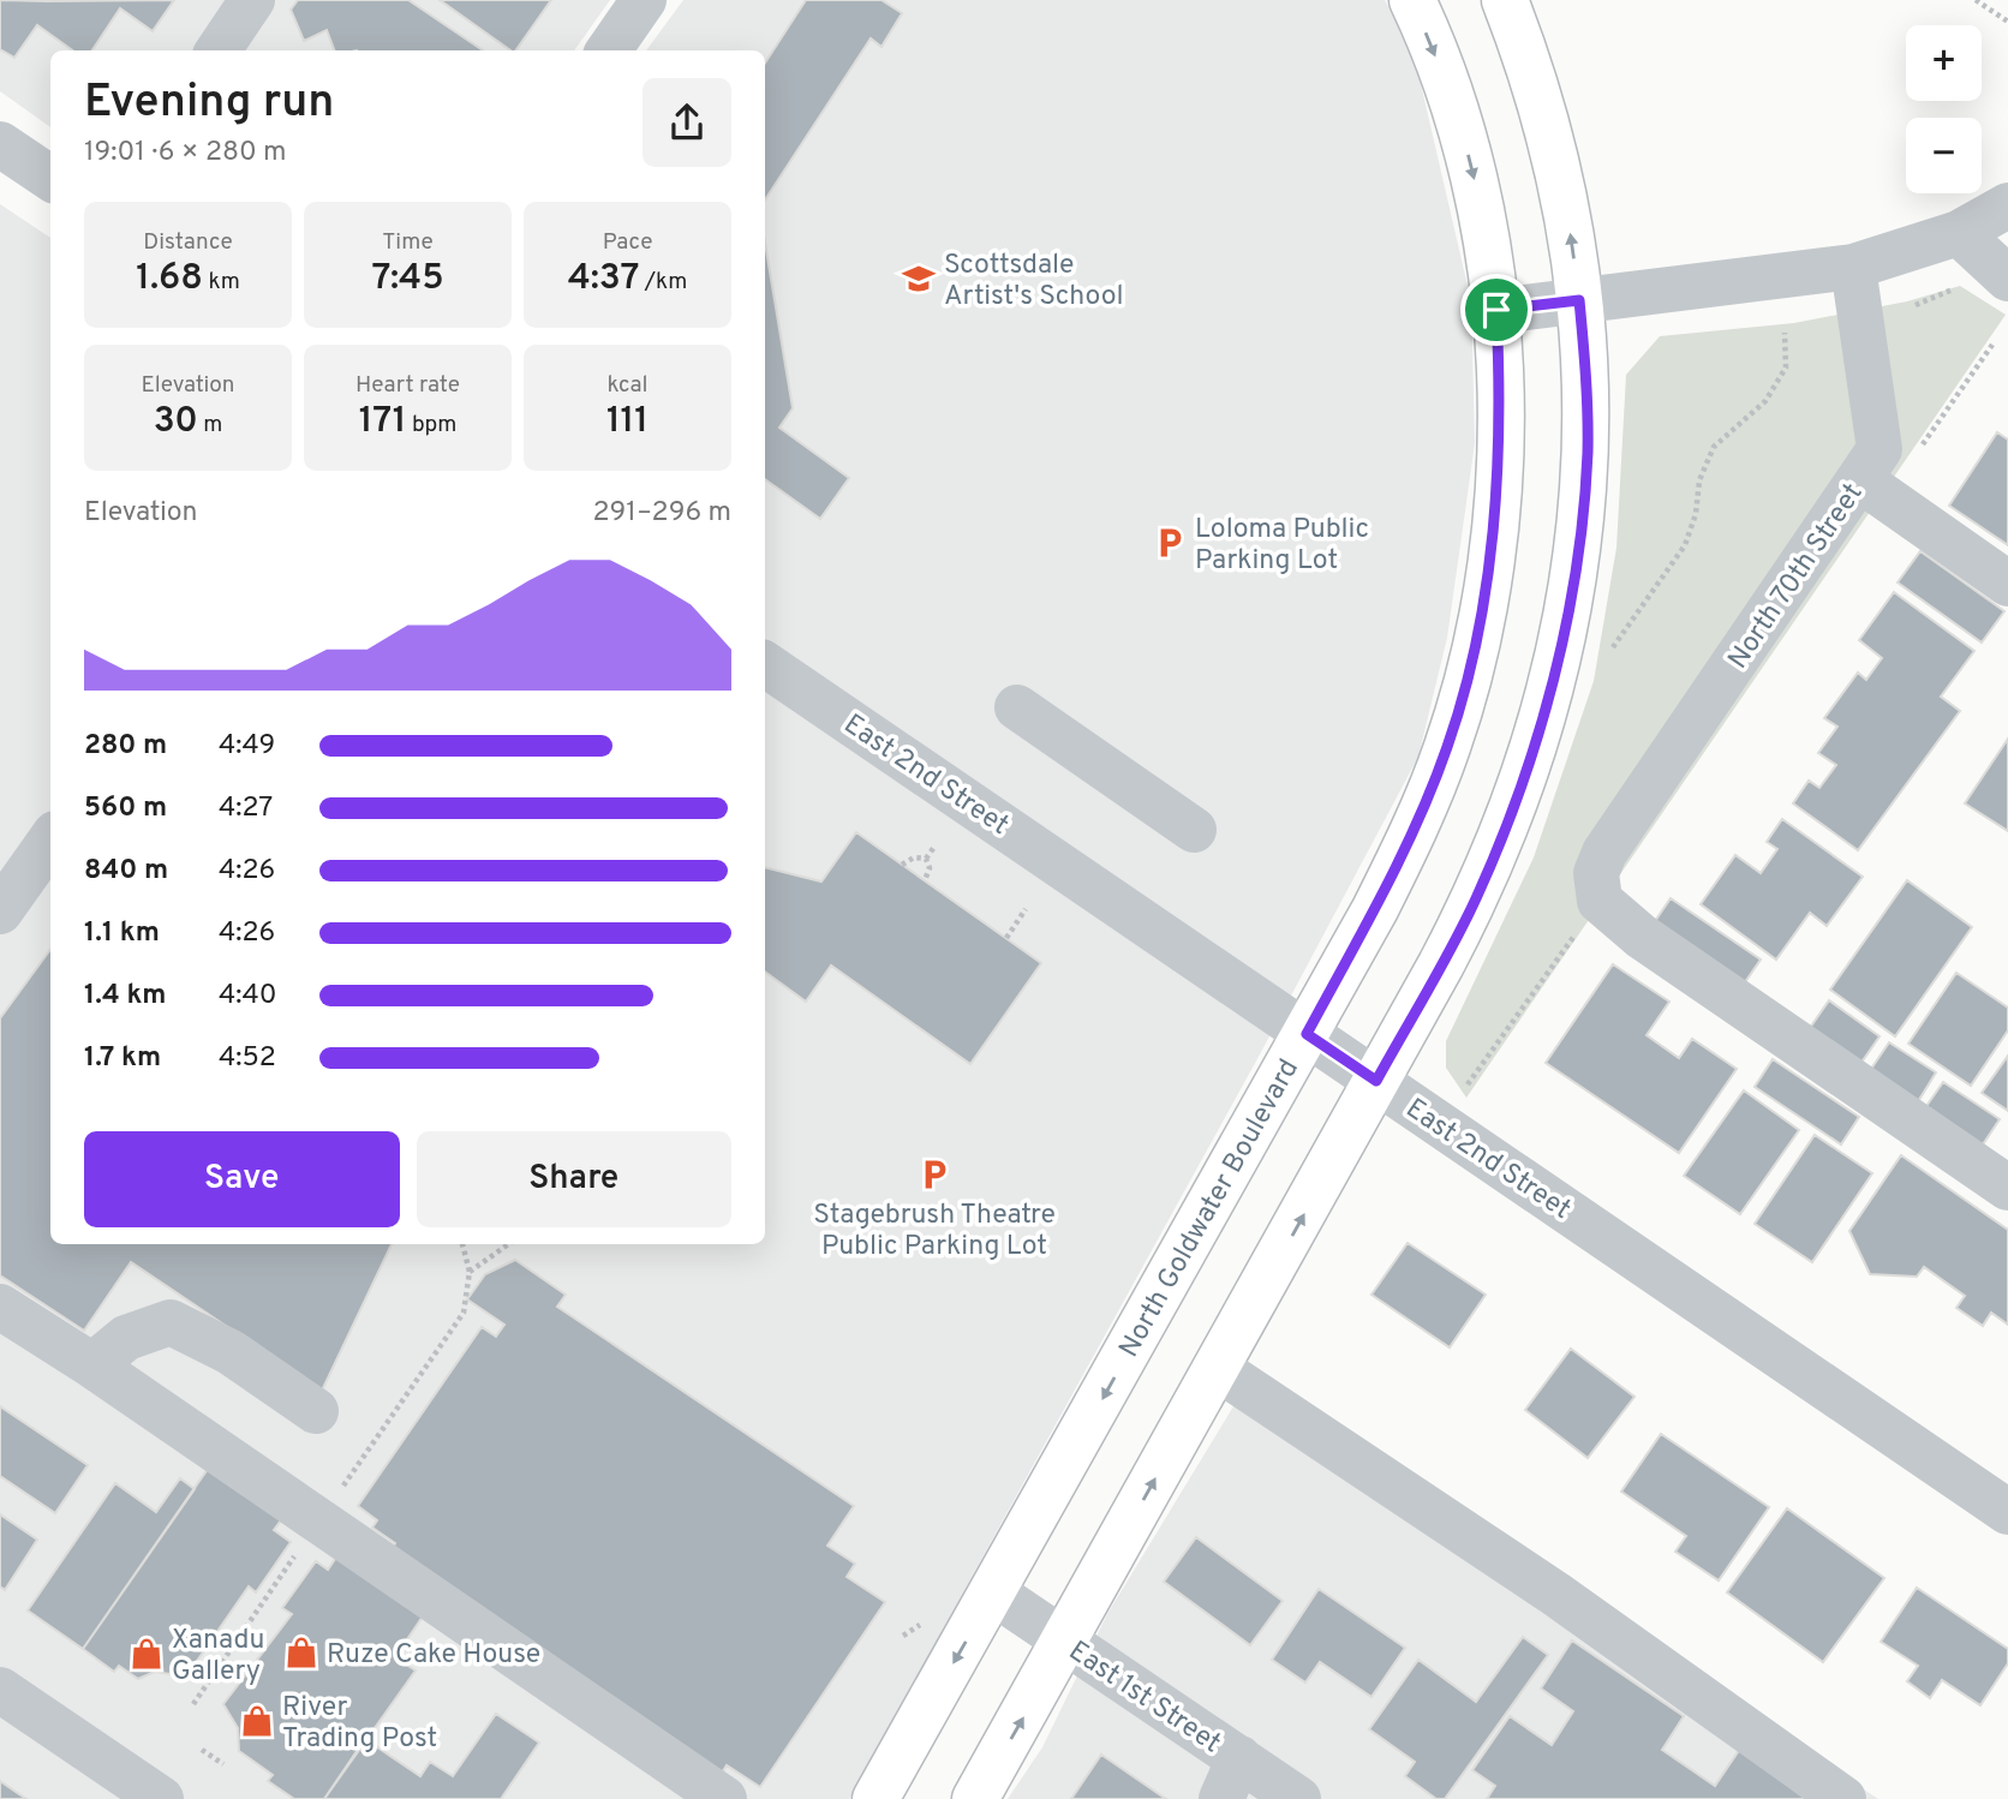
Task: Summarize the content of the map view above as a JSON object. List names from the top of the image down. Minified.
{"streets":{"main road":["North Goldwater Boulevard"],"street":["North 70th Street","East 2nd Street","East 1st Street"]},"crossings":[["East 2nd Street","North Goldwater Boulevard"],["North Goldwater Boulevard","East 1st Street"]],"places":{"school or university":["Scottsdale Artist's School"],"parking":["Loloma Public Parking Lot","Stagebrush Theatre Public Parking Lot"],"shop":["Ruze Cake House","Xanadu Gallery","River Trading Post"]},"page":{"map_buttons":["+","−"],"heading":["Evening run","19:01 · 6 × 280 m"],"stats":[["Distance","1.68 km"],["Time","7:45"],["Pace","4:37 /km"],["Elevation","30 m"],["Heart rate","171 bpm"],["kcal","111"]],"chart":["Elevation","291–296 m"],"list":[{"name":"280 m","note":"4:49"},{"name":"560 m","note":"4:27"},{"name":"840 m","note":"4:26"},{"name":"1.1 km","note":"4:26"},{"name":"1.4 km","note":"4:40"},{"name":"1.7 km","note":"4:52"}],"buttons":["Save","Share"]}}
